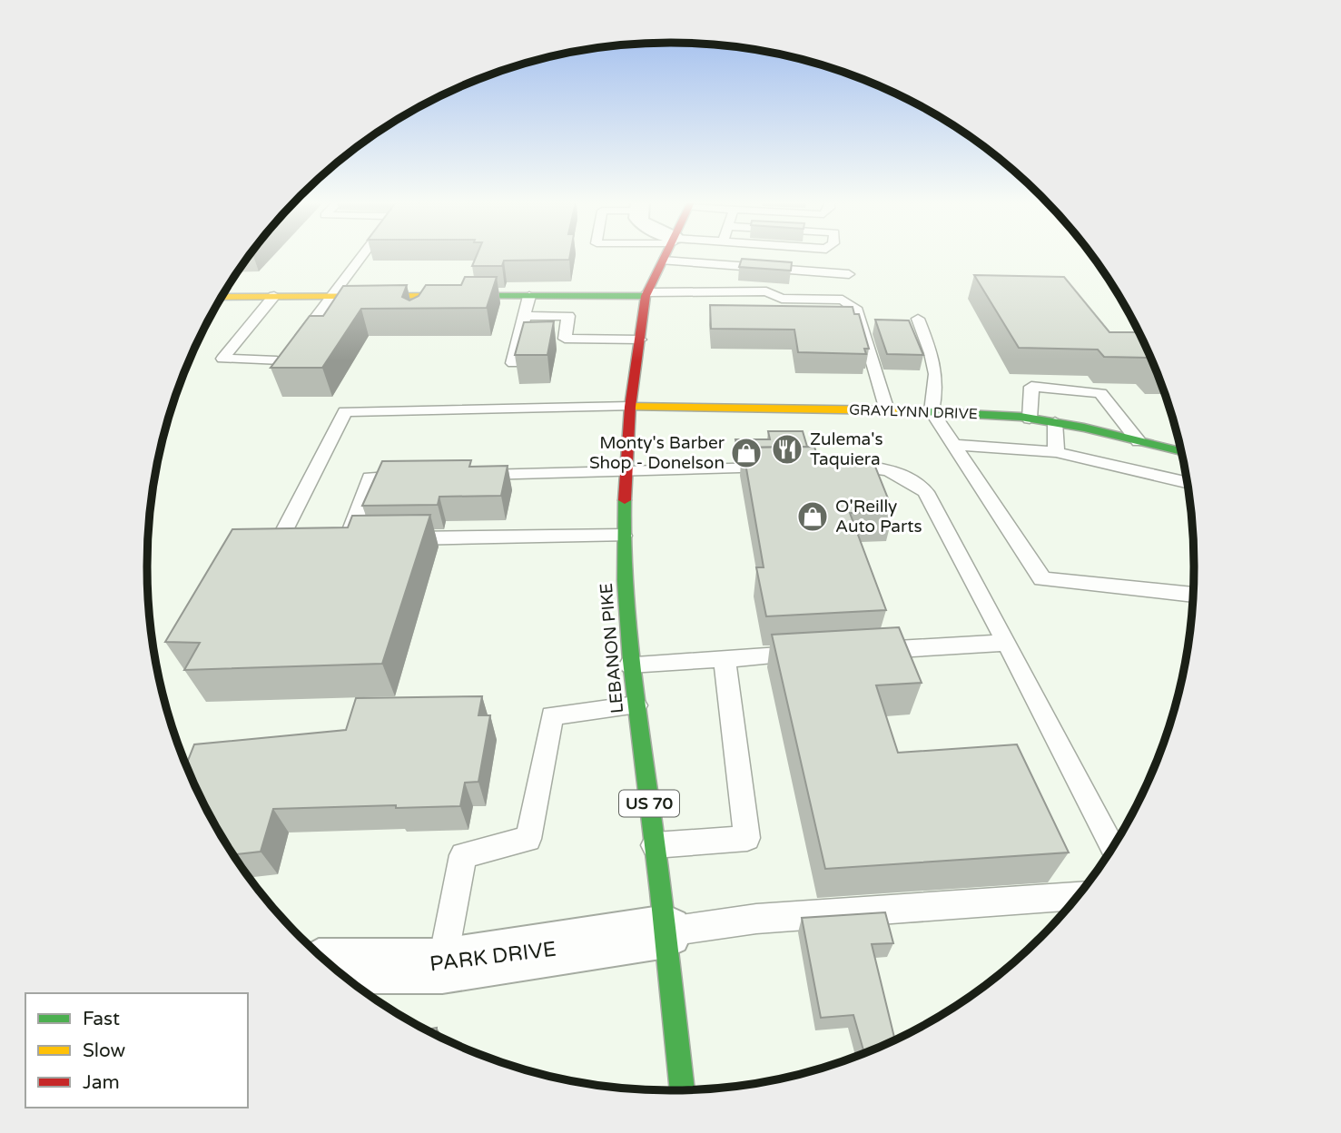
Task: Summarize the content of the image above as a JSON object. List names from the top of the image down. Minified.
{"streets":{"main road":["GRAYLYNN DRIVE","LEBANON PIKE","US 70"],"street":["PARK DRIVE"]},"crossings":[["GRAYLYNN DRIVE","LEBANON PIKE"],["LEBANON PIKE","PARK DRIVE"]],"places":{"restaurant":["Zulema's Taquiera"],"shop":["Monty's Barber Shop - Donelson","O'Reilly Auto Parts"]},"legend":["Fast","Slow","Jam"]}
